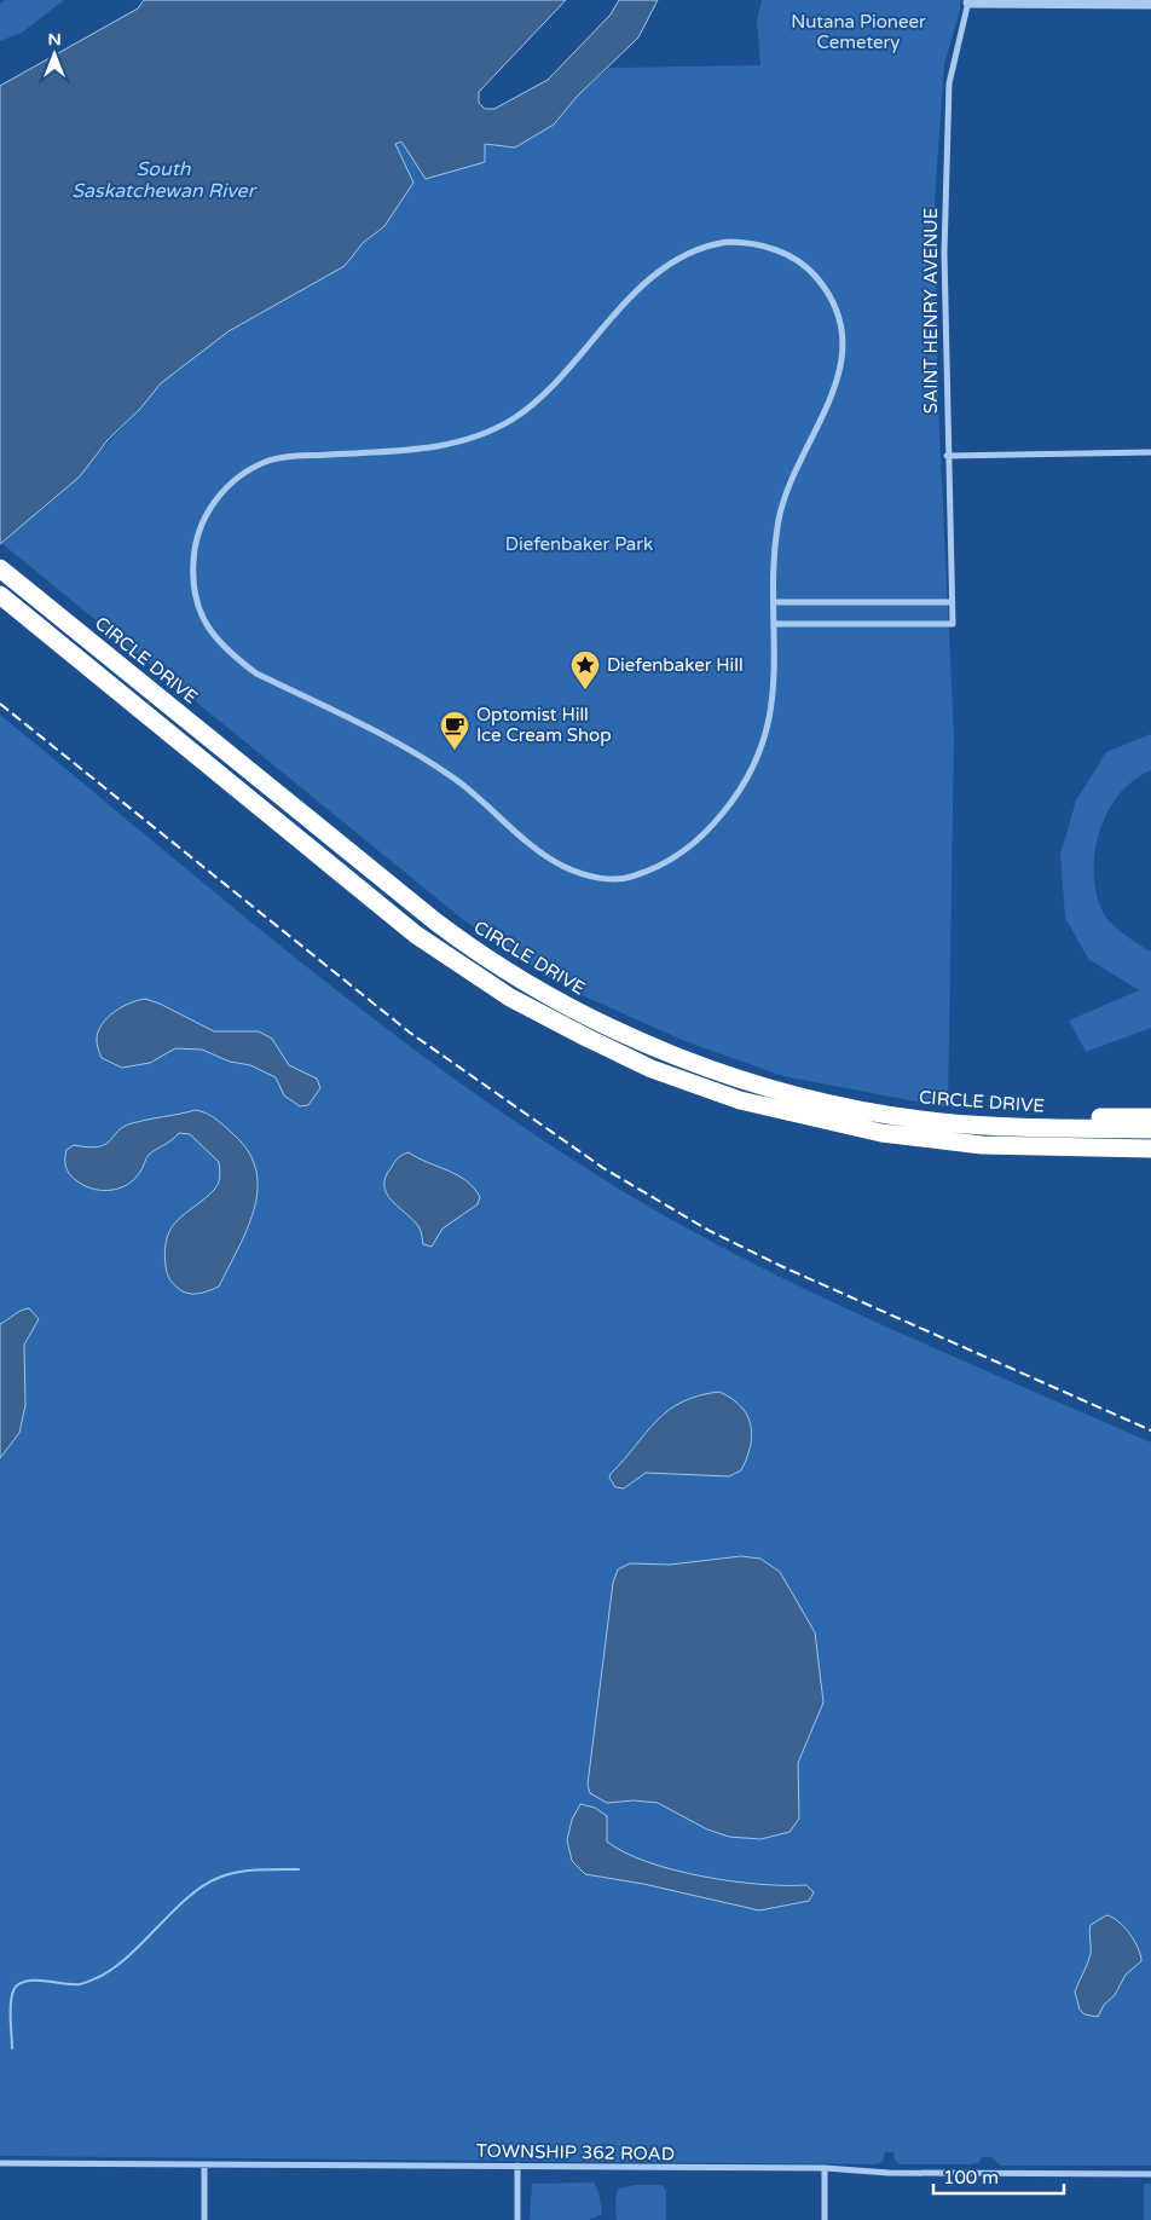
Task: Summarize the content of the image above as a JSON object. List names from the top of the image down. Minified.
{"streets":{"highway":["CIRCLE DRIVE"],"street":["SAINT HENRY AVENUE","TOWNSHIP 362 ROAD"]},"water":["South Saskatchewan River"],"parks":["Nutana Pioneer Cemetery","Diefenbaker Park"],"places":{"place":["Diefenbaker Hill"],"cafe":["Optomist Hill Ice Cream Shop"]},"scale_bar":"100 m","north":"top"}
